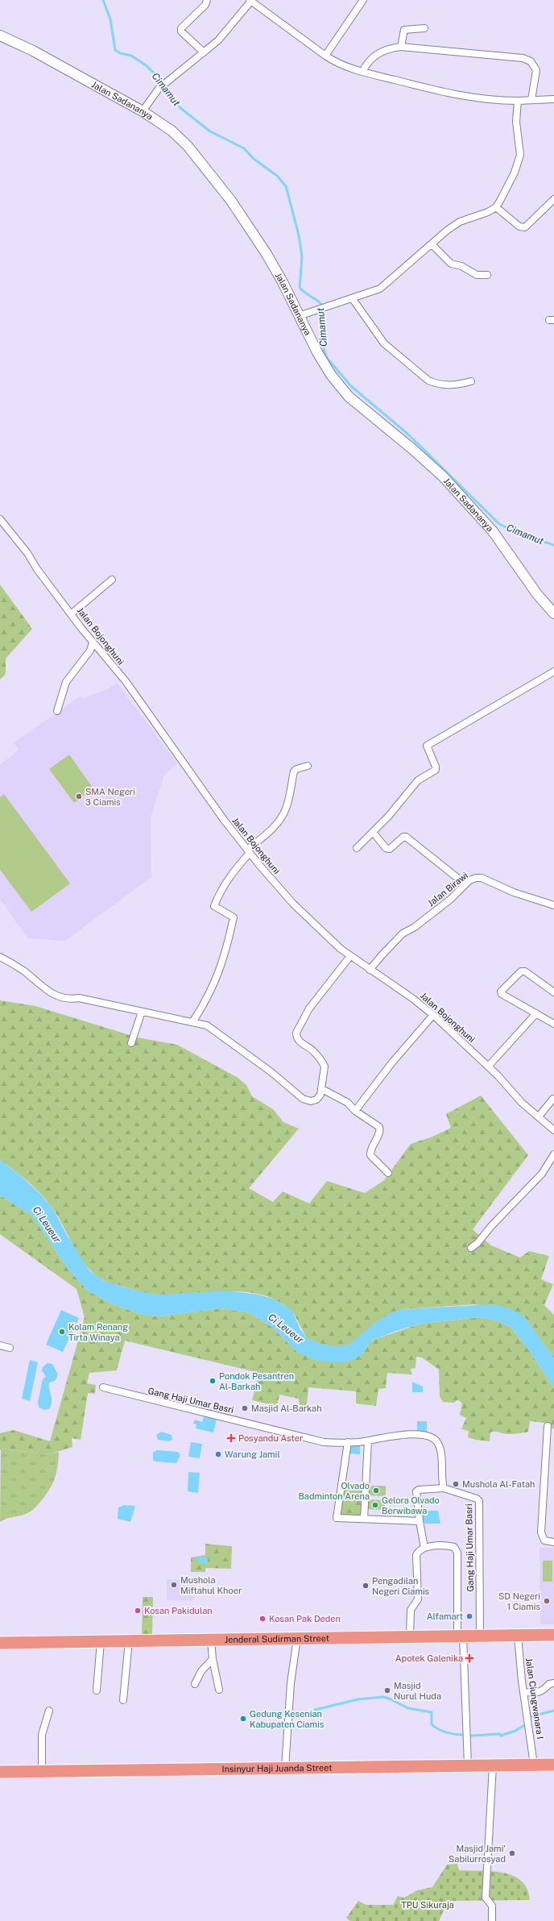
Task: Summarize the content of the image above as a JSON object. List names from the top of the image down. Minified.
{"streets":{"highway":["Jenderal Sudirman Street","Insinyur Haji Juanda Street"],"street":["Jalan Sadananya","Jalan Bojonghuni","Jalan Birawi","Gang Haji Umar Basri","Jalan Ciungwanara I"]},"crossings":[["Jalan Bojonghuni","Jalan Birawi"],["Gang Haji Umar Basri","Jenderal Sudirman Street"],["Jenderal Sudirman Street","Jalan Ciungwanara I"],["Jalan Ciungwanara I","Insinyur Haji Juanda Street"]],"water":["Cimamut","Ci Leueur"],"parks":["TPU Sikuraja"],"places":{"other":["SMA Negeri 3 Ciamis","Kolam Renang Tirta Winaya","Pondok Pesantren Al-Barkah","Masjid Al-Barkah","Warung Jamil","Mushola Al-Fatah","Olvado Badminton Arena","Gelora Olvado Berwibawa","Mushola Miftahul Khoer","Pengadilan Negeri Ciamis","SD Negeri 1 Ciamis","Kosan Pakidulan","Alfamart","Kosan Pak Deden","Masjid Nurul Huda","Gedung Kesenian Kabupaten Ciamis","Masjid Jami' Sabilurrosyad"],"health":["Posyandu Aster","Apotek Galenika"]}}
